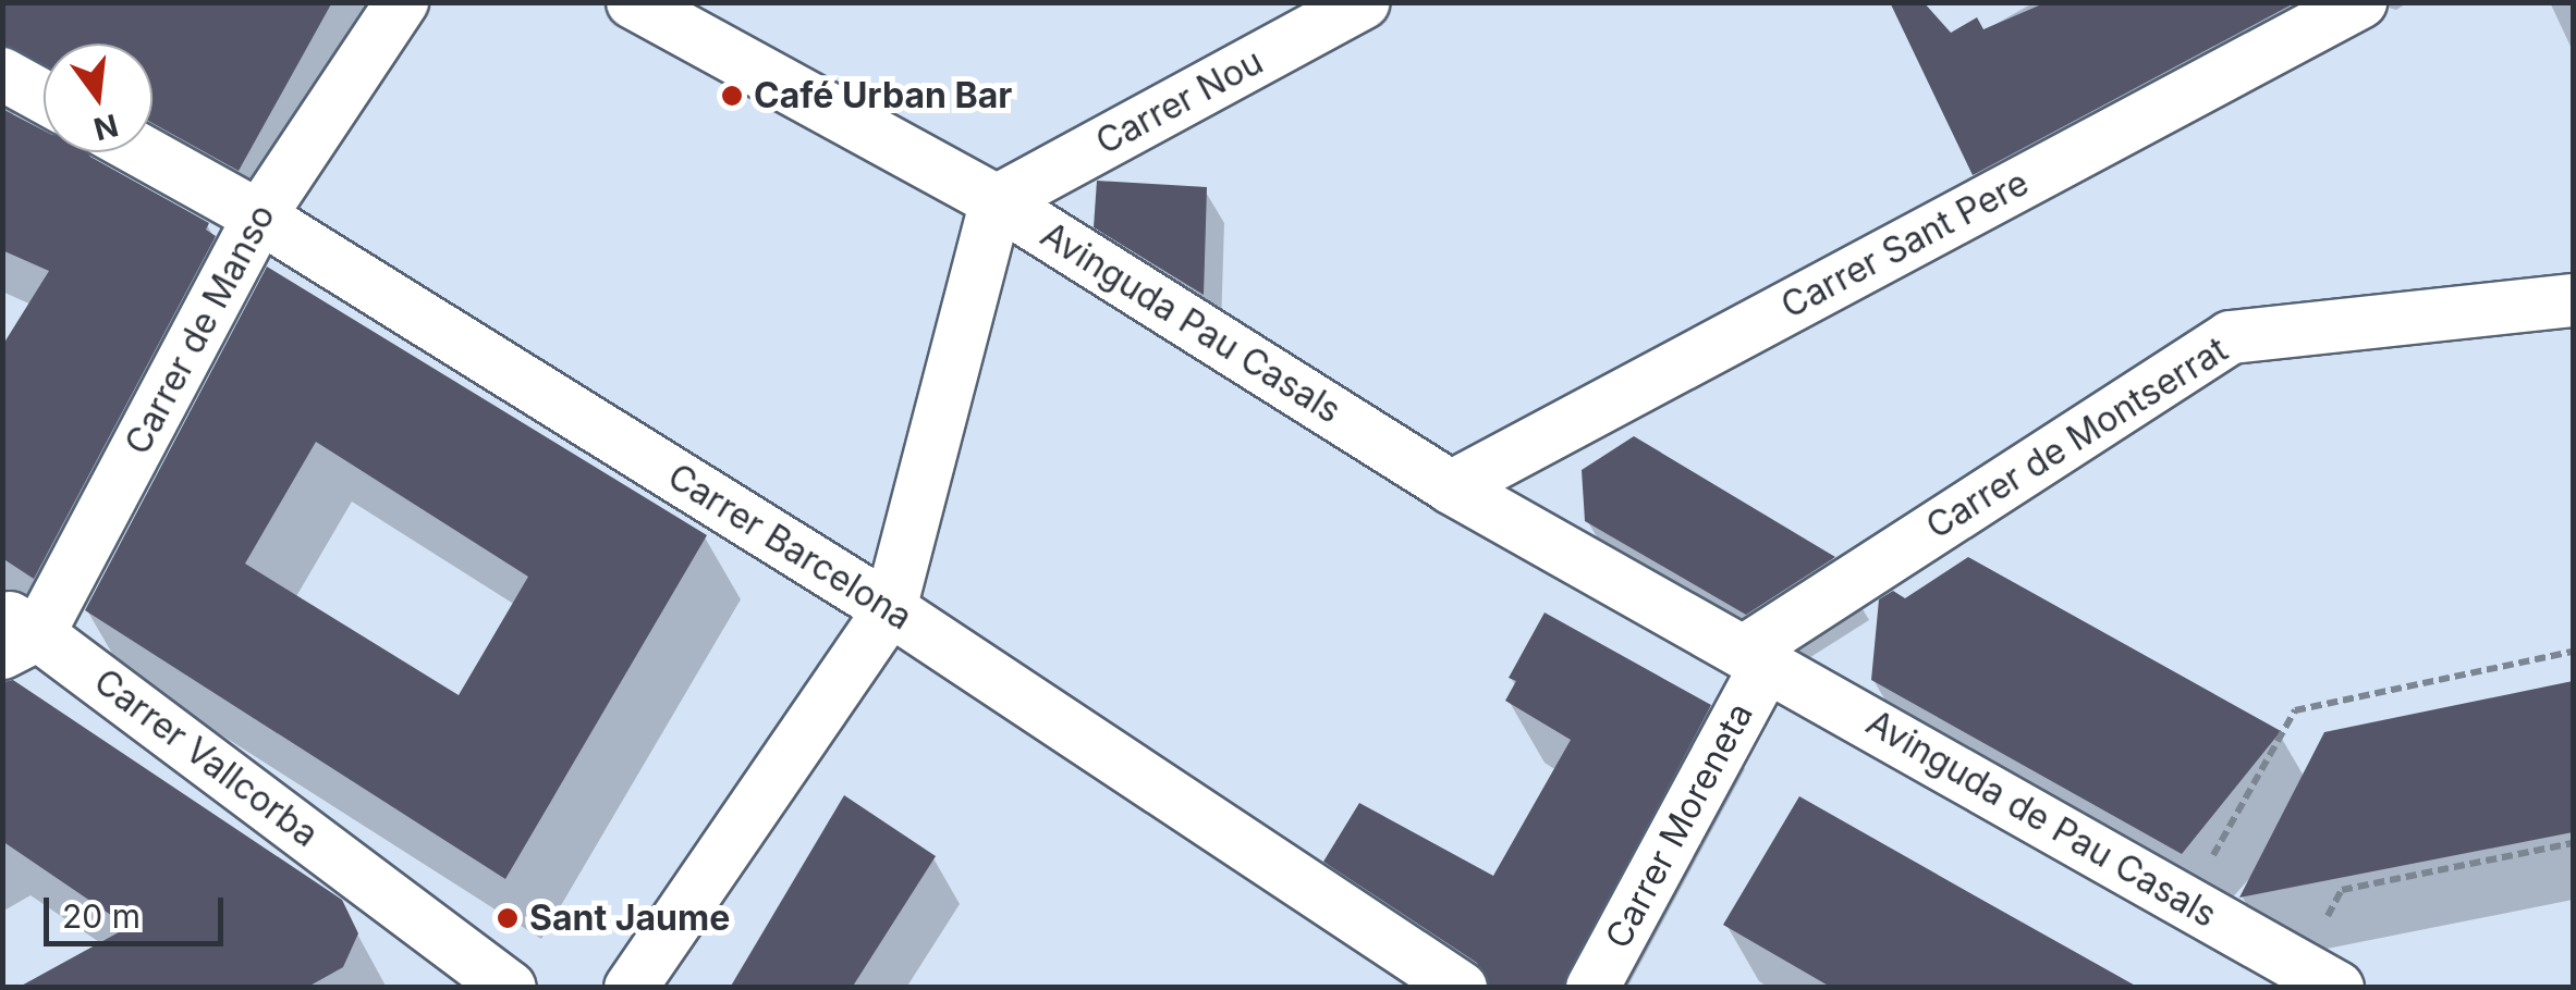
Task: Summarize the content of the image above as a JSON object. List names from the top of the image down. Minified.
{"streets":{"street":["Carrer Nou","Carrer Sant Pere","Avinguda Pau Casals","Carrer de Manso","Carrer de Montserrat","Carrer Barcelona","Carrer Vallcorba","Avinguda de Pau Casals","Carrer Moreneta"]},"crossings":[["Carrer Nou","Avinguda Pau Casals"],["Carrer Sant Pere","Avinguda Pau Casals"],["Avinguda Pau Casals","Carrer de Montserrat"],["Avinguda Pau Casals","Avinguda de Pau Casals"],["Avinguda Pau Casals","Carrer Moreneta"],["Carrer de Manso","Carrer Barcelona"],["Carrer de Manso","Carrer Vallcorba"],["Carrer de Montserrat","Avinguda de Pau Casals"],["Carrer de Montserrat","Carrer Moreneta"],["Avinguda de Pau Casals","Carrer Moreneta"]],"places":["Café Urban Bar","Sant Jaume"],"scale_bar":"20 m","north":"bottom"}
